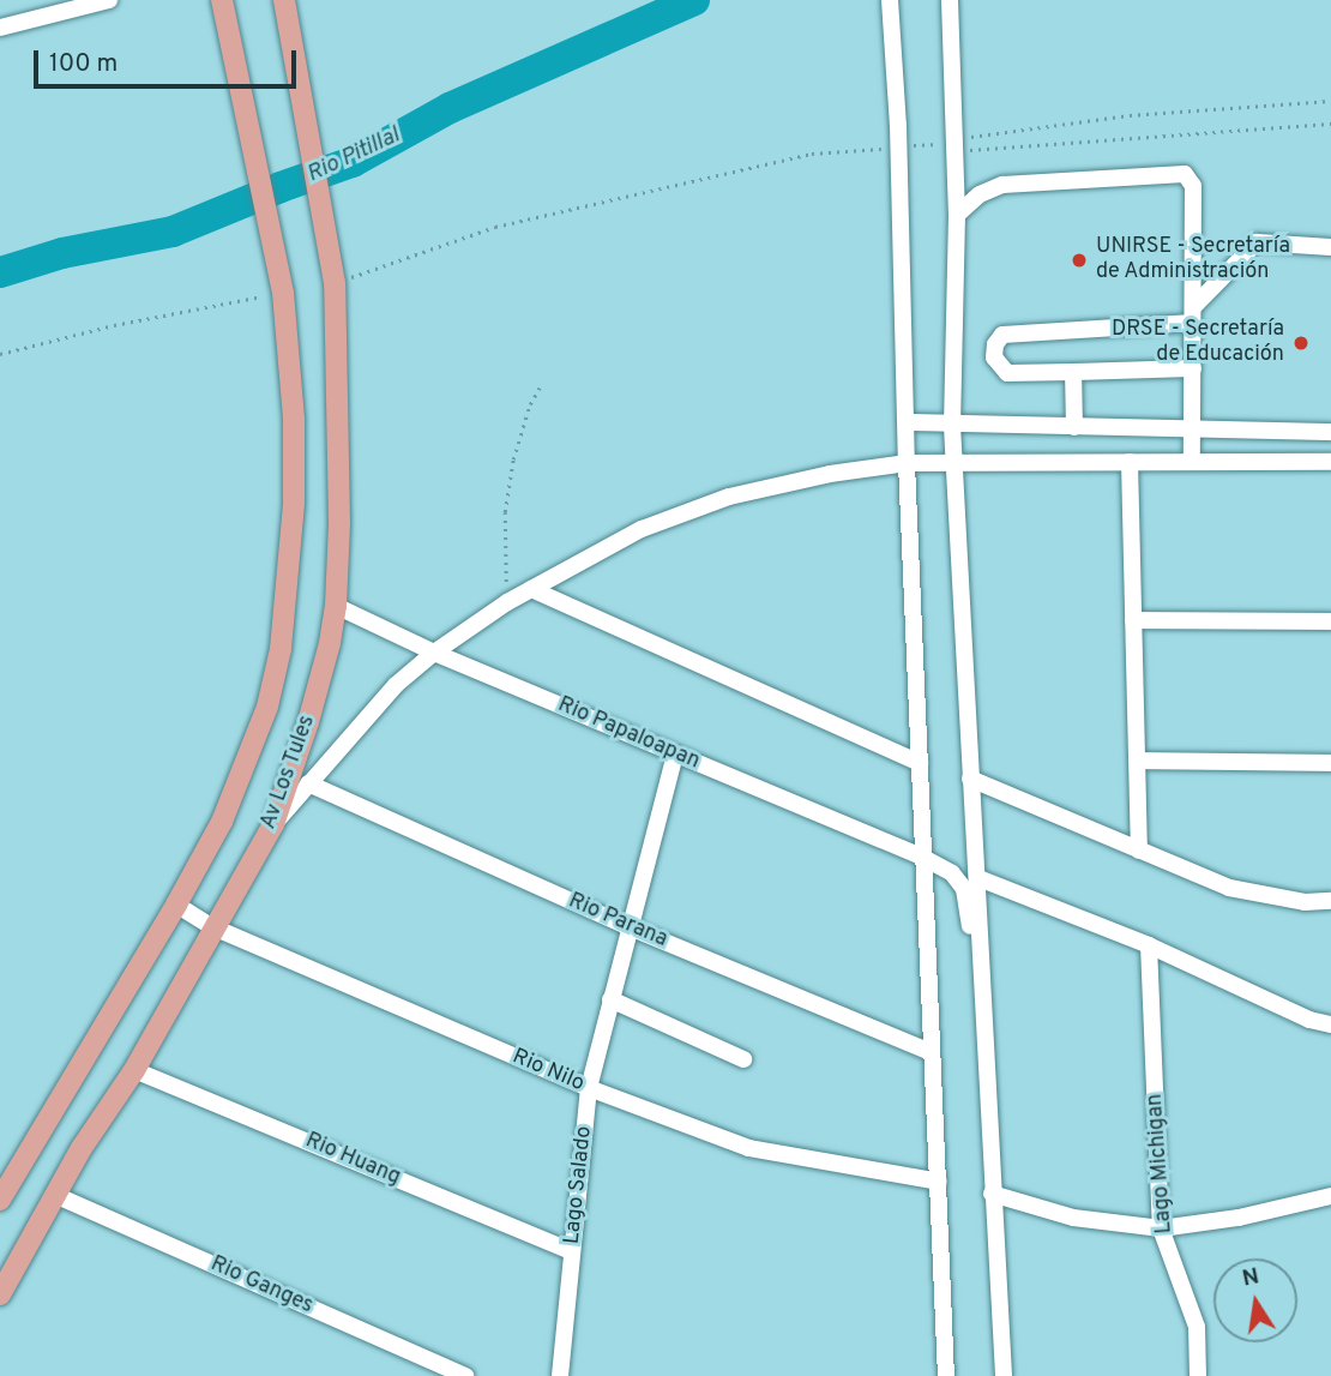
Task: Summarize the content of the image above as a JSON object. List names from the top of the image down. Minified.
{"streets":{"main road":["Av Los Tules"],"street":["Rio Papaloapan","Rio Parana","Rio Nilo","Rio Huang","Lago Michigan","Lago Salado","Rio Ganges"]},"crossings":[["Rio Papaloapan","Av Los Tules"],["Rio Papaloapan","Lago Salado"],["Av Los Tules","Rio Nilo"],["Av Los Tules","Rio Huang"],["Av Los Tules","Rio Ganges"],["Rio Parana","Lago Salado"],["Rio Nilo","Lago Salado"],["Rio Huang","Lago Salado"]],"water":["Rio Pitillal"],"places":["UNIRSE - Secretaría de Administración","DRSE - Secretaría de Educación"],"scale_bar":"100 m","north":"top"}
